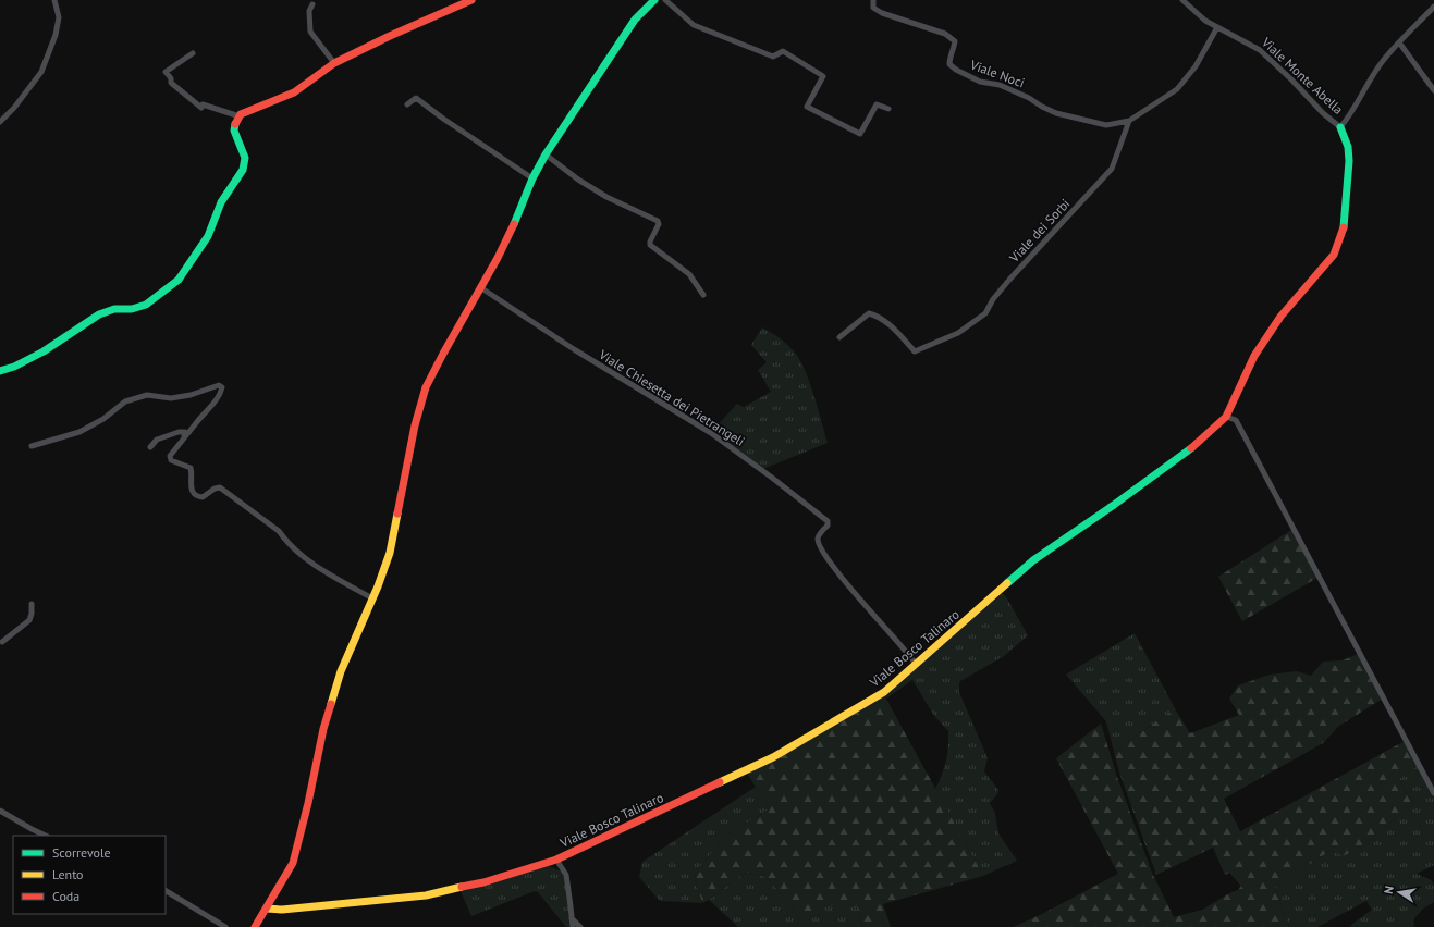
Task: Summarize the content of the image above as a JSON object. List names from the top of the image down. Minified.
{"streets":{"street":["Viale Noci","Viale Monte Abella","Viale dei Sorbi","Viale Chiesetta dei Pietrangeli","Viale Bosco Talinaro"]},"crossings":[["Viale Noci","Viale dei Sorbi"],["Viale Monte Abella","Viale Bosco Talinaro"],["Viale Chiesetta dei Pietrangeli","Viale Bosco Talinaro"]],"legend":["Scorrevole","Lento","Coda"],"north":"left"}
